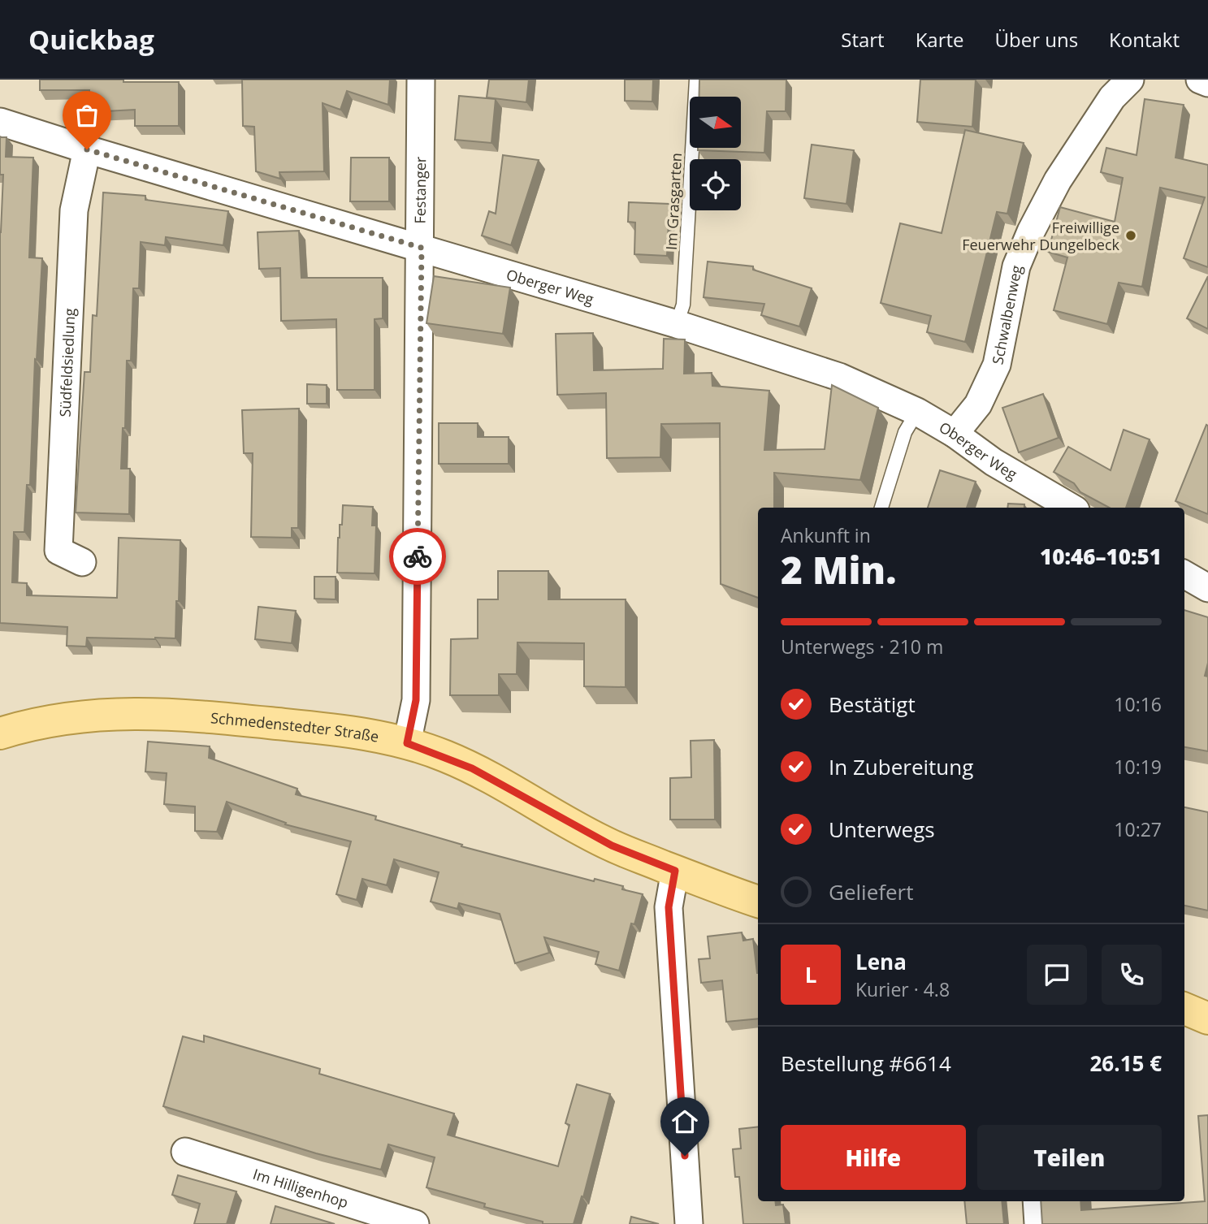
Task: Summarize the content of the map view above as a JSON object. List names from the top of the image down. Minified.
{"streets":{"main road":["Schmedenstedter Straße"],"street":["Festanger","Oberger Weg","Schwalbenweg","Südfeldsiedlung","Im Hilligenhop"],"lane":["Im Grasgarten"]},"crossings":[["Festanger","Oberger Weg"],["Festanger","Schmedenstedter Straße"],["Im Grasgarten","Oberger Weg"],["Oberger Weg","Schwalbenweg"],["Oberger Weg","Südfeldsiedlung"]],"places":["Freiwillige Feuerwehr Dungelbeck"],"north":"right","page":{"header":"Quickbag","nav":["Start","Karte","Über uns","Kontakt"],"heading":["2 Min.","Ankunft in","10:46–10:51"],"panel":["Lena","Kurier · 4.8","Bestellung #6614","26.15 €"],"bar":"Unterwegs · 210 m","list":[["Bestätigt","10:16"],["In Zubereitung","10:19"],["Unterwegs","10:27"],"Geliefert"],"round":"L","buttons":["Hilfe","Teilen"]}}
